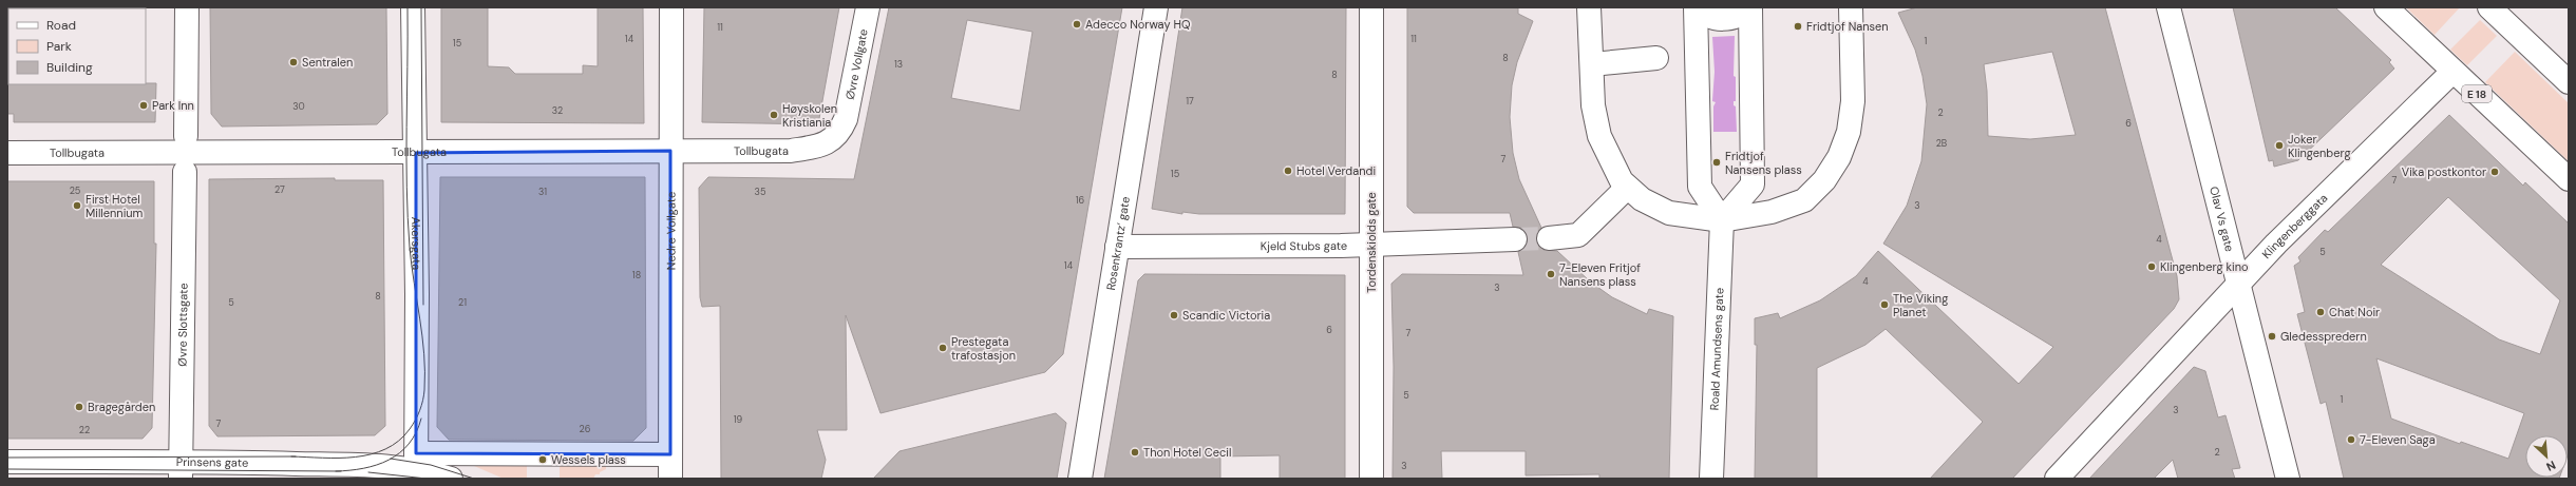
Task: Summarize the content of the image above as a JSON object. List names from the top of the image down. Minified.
{"streets":{"main road":["Øvre Vollgate","E 18","Tollbugata","Olav Vs gate","Klingenberggata","Nedre Vollgate","Akersgata","Rosenkrantz’ gate","Tordenskiolds gate","Kjeld Stubs gate","Øvre Slottsgate","Roald Amundsens gate","Prinsens gate"]},"crossings":[["Øvre Vollgate","Tollbugata"],["E 18","Klingenberggata"],["Tollbugata","Nedre Vollgate"],["Tollbugata","Akersgata"],["Olav Vs gate","Klingenberggata"],["Nedre Vollgate","Prinsens gate"],["Akersgata","Prinsens gate"],["Rosenkrantz’ gate","Kjeld Stubs gate"],["Tordenskiolds gate","Kjeld Stubs gate"],["Øvre Slottsgate","Prinsens gate"]],"places":["Adecco Norway HQ","Fridtjof Nansen","Sentralen","Park Inn","Høyskolen Kristiania","Joker Klingenberg","Fridtjof Nansens plass","Hotel Verdandi","Vika postkontor","First Hotel Millennium","Klingenberg kino","7-Eleven Fritjof Nansens plass","The Viking Planet","Chat Noir","Scandic Victoria","Gledesspredern","Prestegata trafostasjon","Bragegården","7-Eleven Saga","Thon Hotel Cecil","Wessels plass"],"house_numbers":["11","14","11","1","15","8","13","8","17","30","32","2","6","2B","7","15","7","27","25","31","35","16","3","4","5","14","18","4","3","8","5","21","6","7","5","1","3","19","7","26","22","2","3"],"legend":["Road","Park","Building"],"north":"bottom right"}
